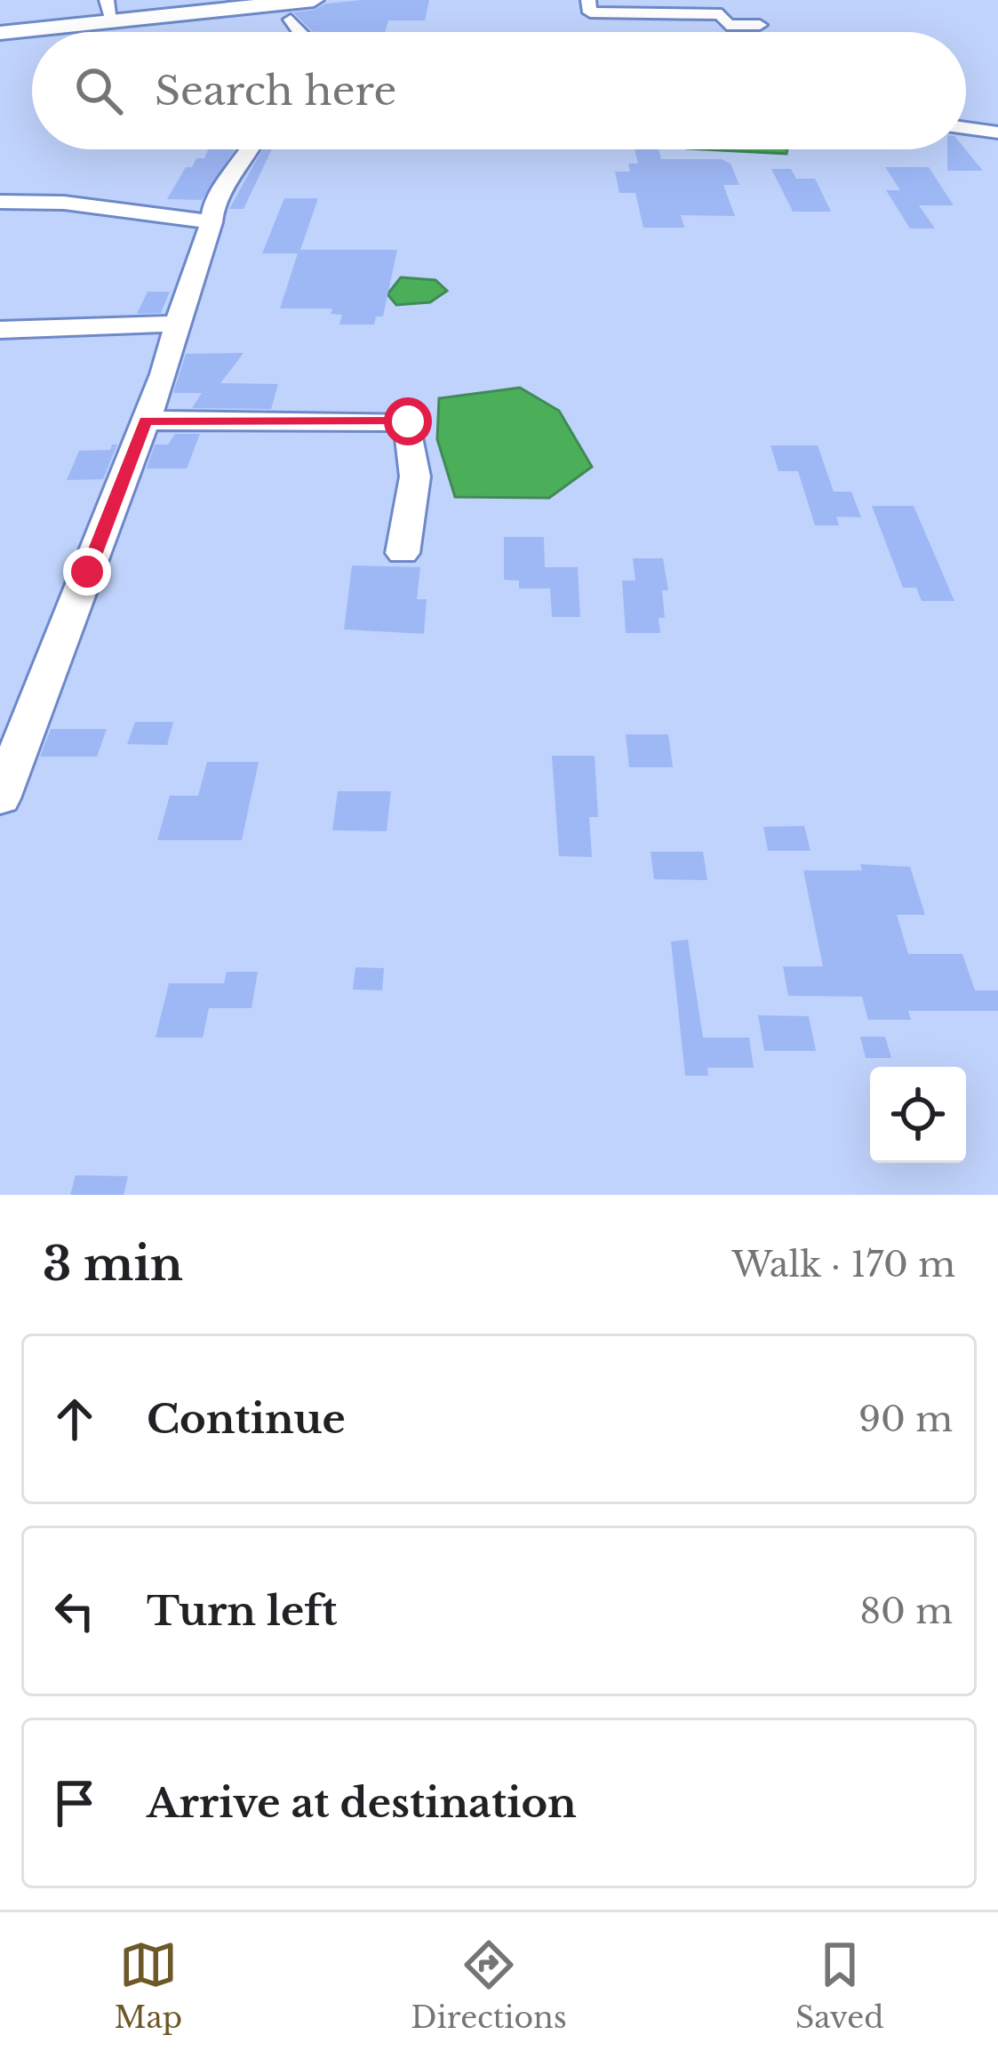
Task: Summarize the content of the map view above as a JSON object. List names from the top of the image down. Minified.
{"page":{"search":"Search here","heading":["3 min","Walk · 170 m"],"list":[["Continue","90 m"],["Turn left","80 m"],"Arrive at destination"],"nav":["Map","Directions","Saved"]}}
